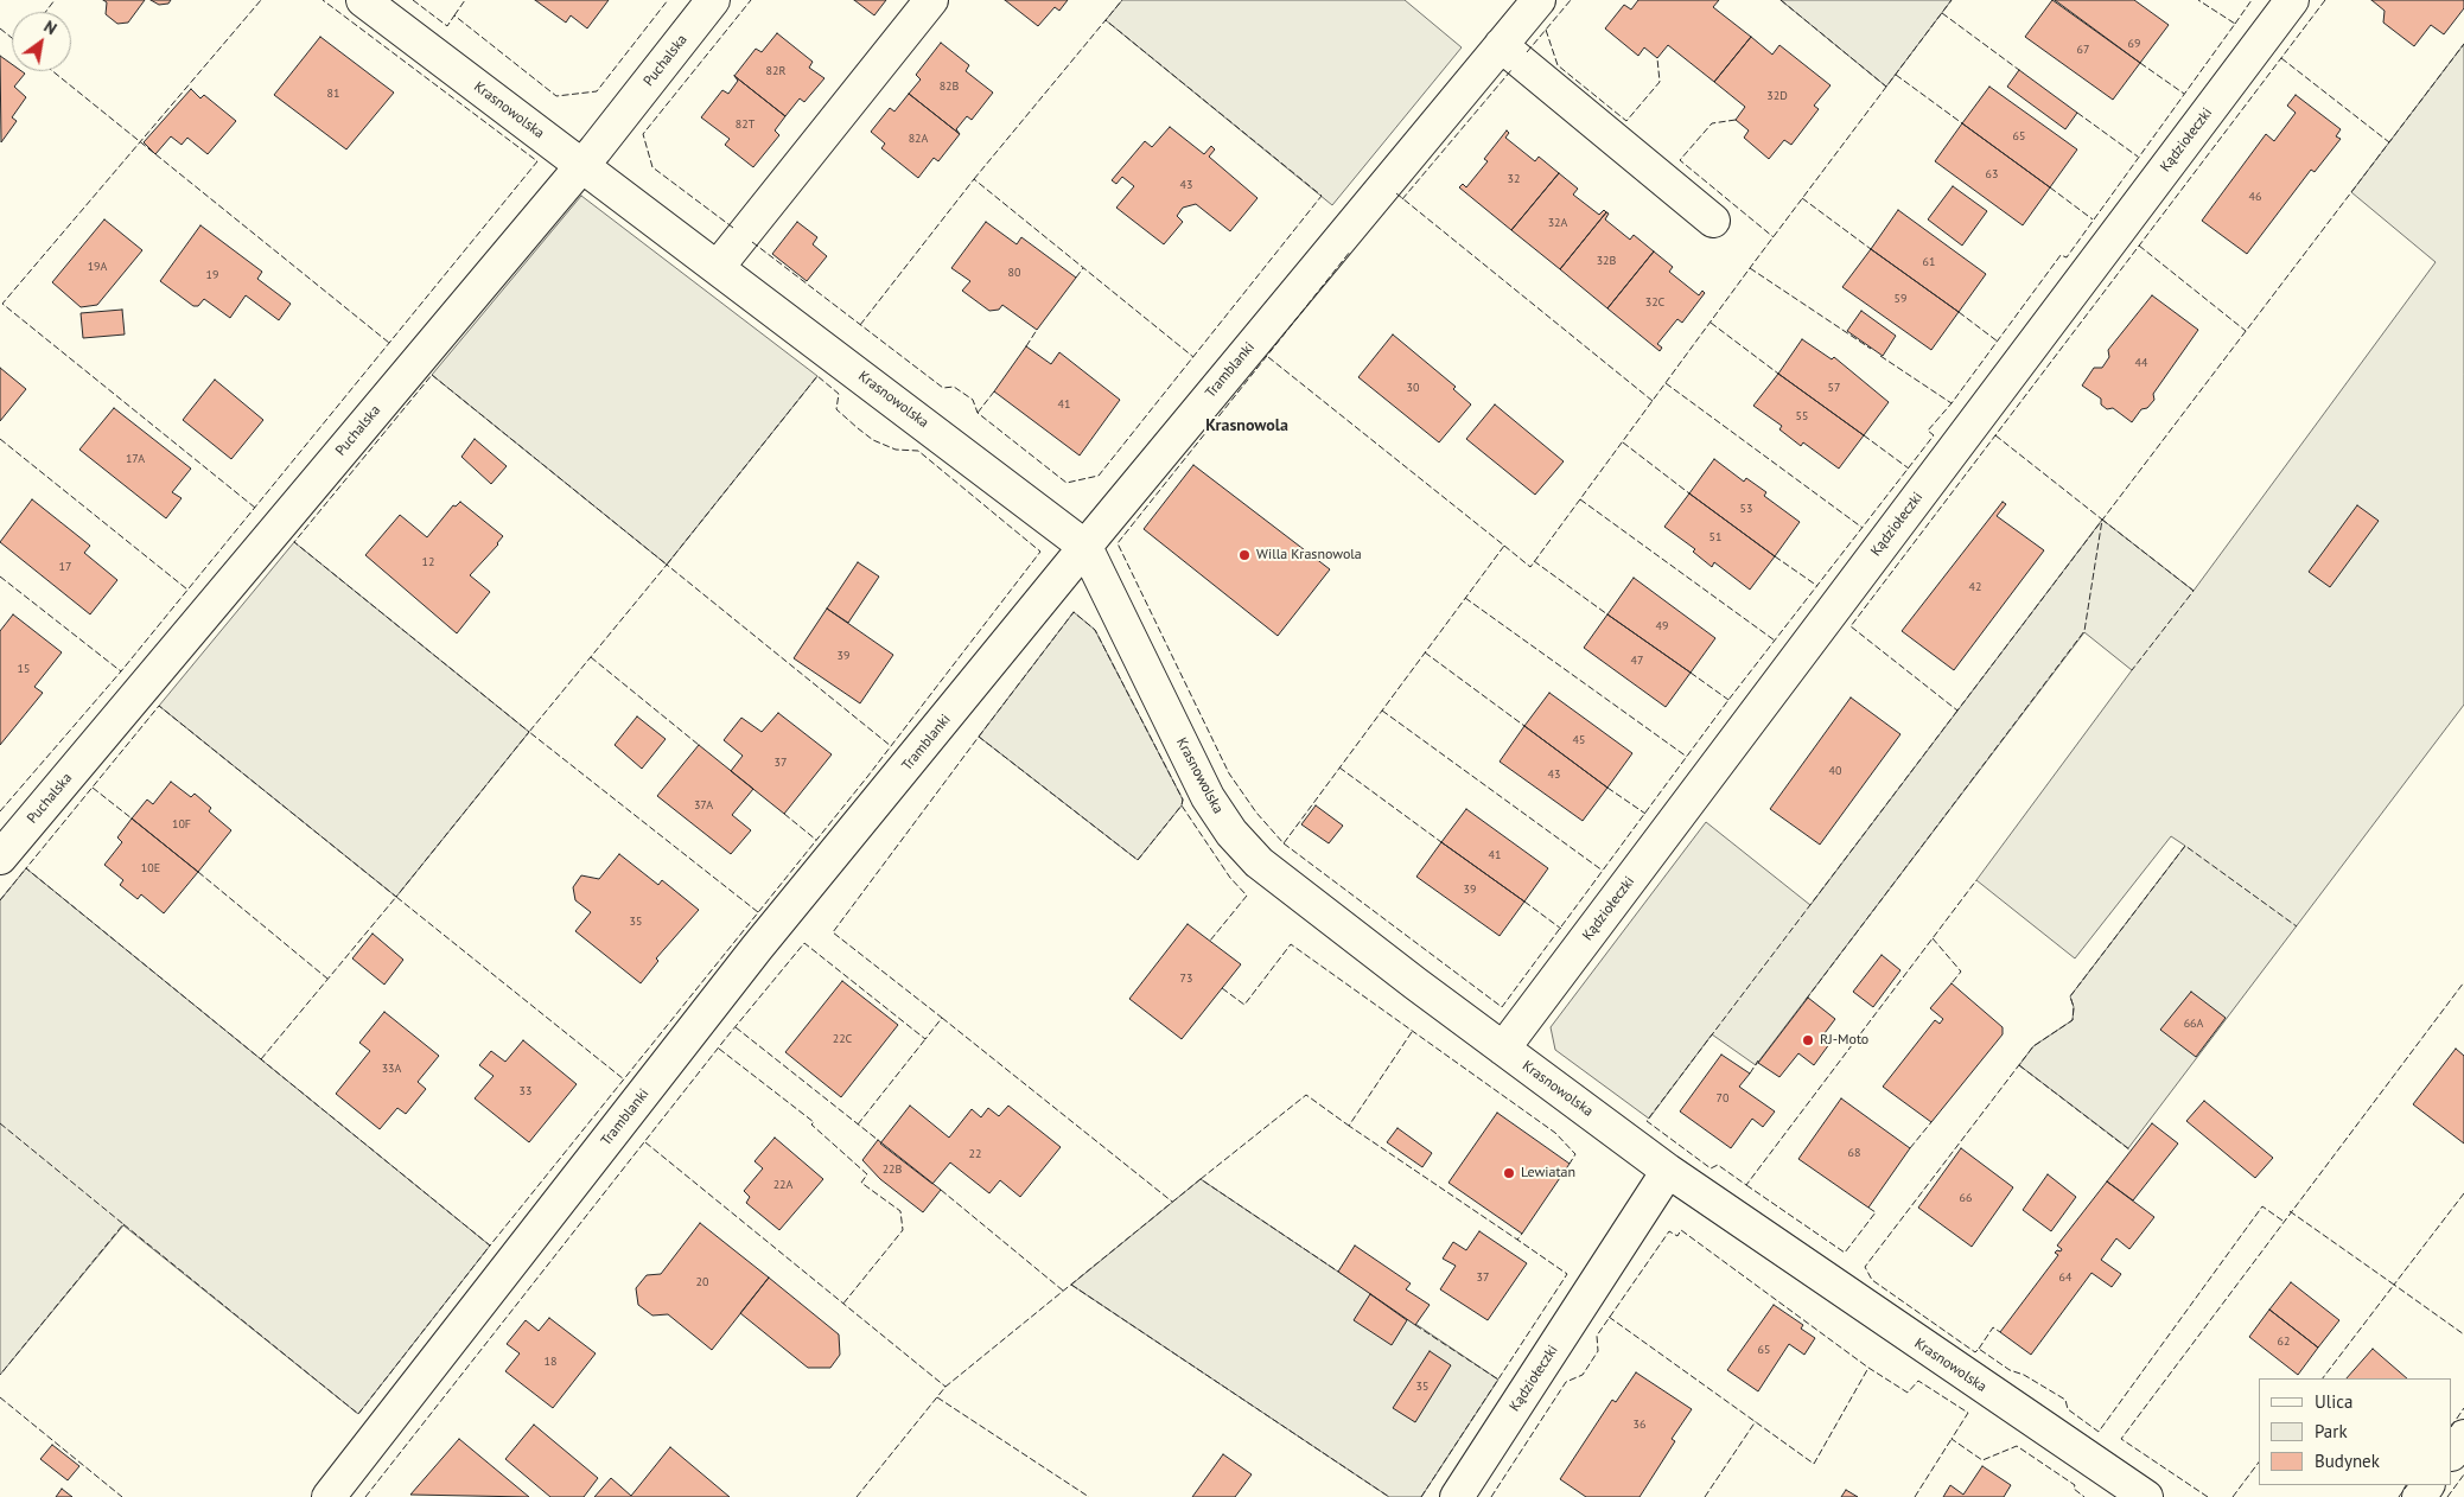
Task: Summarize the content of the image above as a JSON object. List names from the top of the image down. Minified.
{"streets":{"street":["Puchalska","Krasnowolska","Kądziołeczki","Tramblanki"]},"crossings":[["Puchalska","Krasnowolska"],["Krasnowolska","Kądziołeczki"],["Krasnowolska","Tramblanki"]],"districts":["Krasnowola"],"places":["Willa Krasnowola","RJ-Moto","Lewiatan"],"house_numbers":["69","67","82R","82B","81","32D","82T","65","82A","63","32","43","46","32A","32B","61","19A","80","19","59","32C","44","30","57","41","55","17A","53","51","12","17","42","49","39","47","15","45","37","40","43","37A","10F","41","10E","39","35","73","66A","22C","33A","33","70","68","22","22B","22A","66","37","64","20","62","65","18","35","36"],"legend":["Ulica","Park","Budynek"],"north":"top right"}
